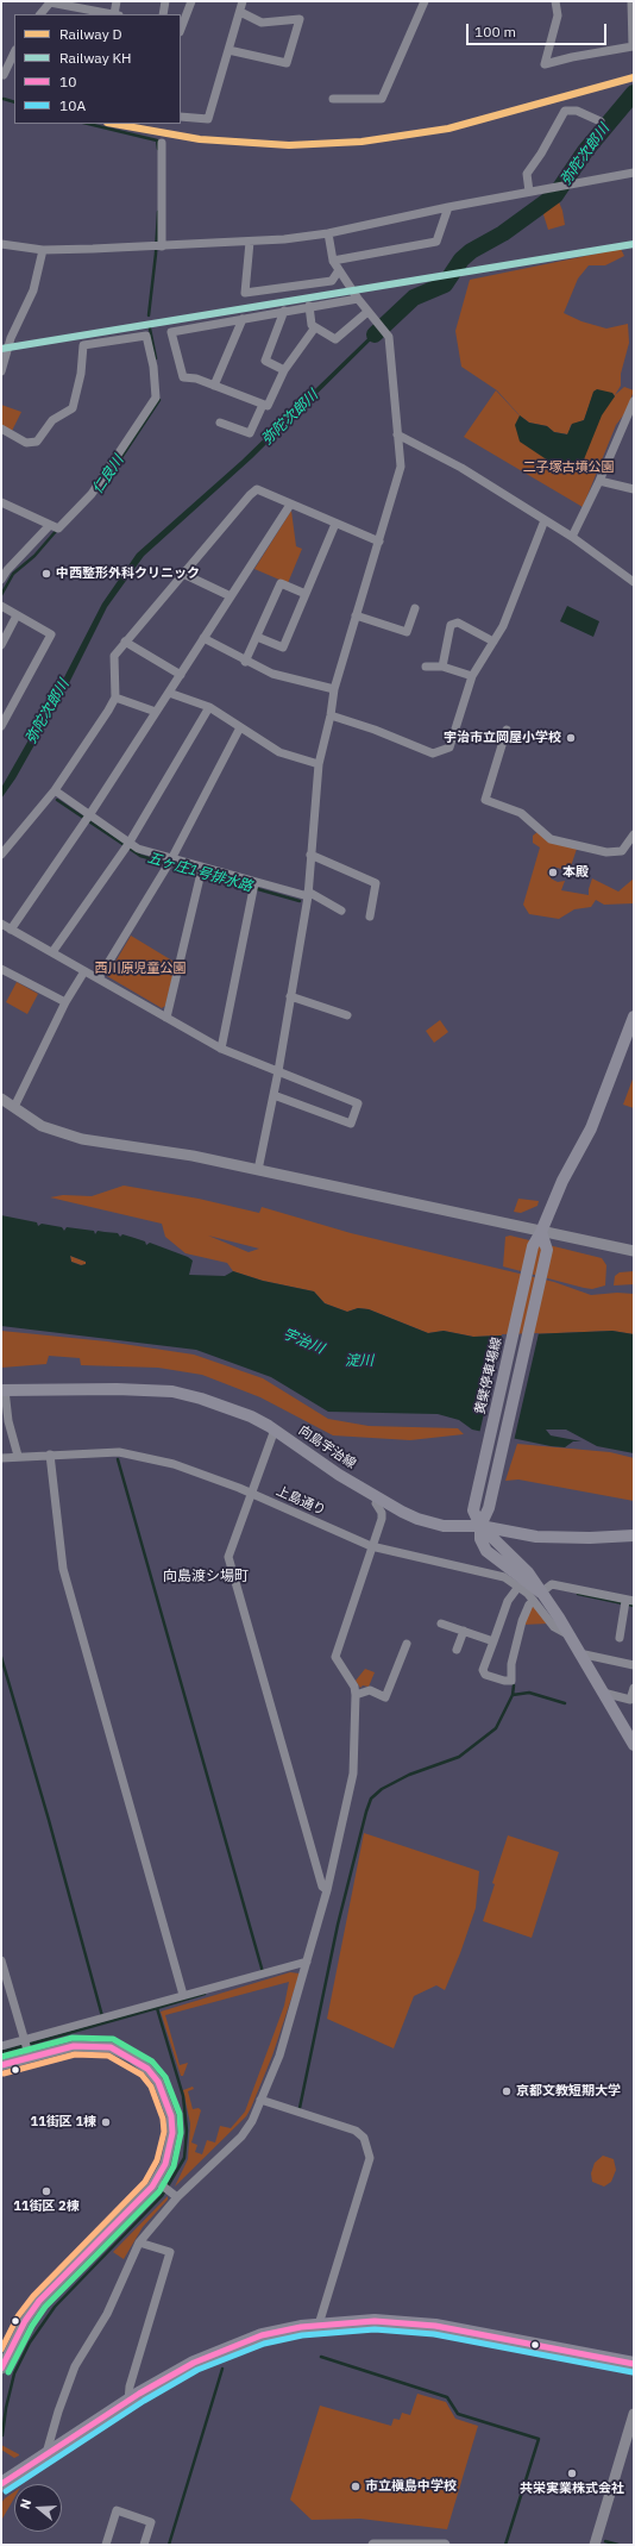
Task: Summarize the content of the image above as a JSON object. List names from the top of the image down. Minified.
{"streets":{"main road":["黄檗停車場線","向島宇治線"],"street":["上島通り"]},"crossings":[["黄檗停車場線","向島宇治線"],["黄檗停車場線","上島通り"]],"districts":["向島渡シ場町"],"water":["弥陀次郎川","仁良川","五ヶ庄1号排水路","宇治川","淀川"],"parks":["二子塚古墳公園","西川原児童公園"],"places":["中西整形外科クリニック","宇治市立岡屋小学校","本殿","京都文教短期大学","11街区 1棟","11街区 2棟","共栄実業株式会社","市立槇島中学校"],"lines":["rail line D","rail line KH","transit line 10","transit line 10A"],"legend":["Railway D","Railway KH","10","10A"],"scale_bar":"100 m","north":"left"}
